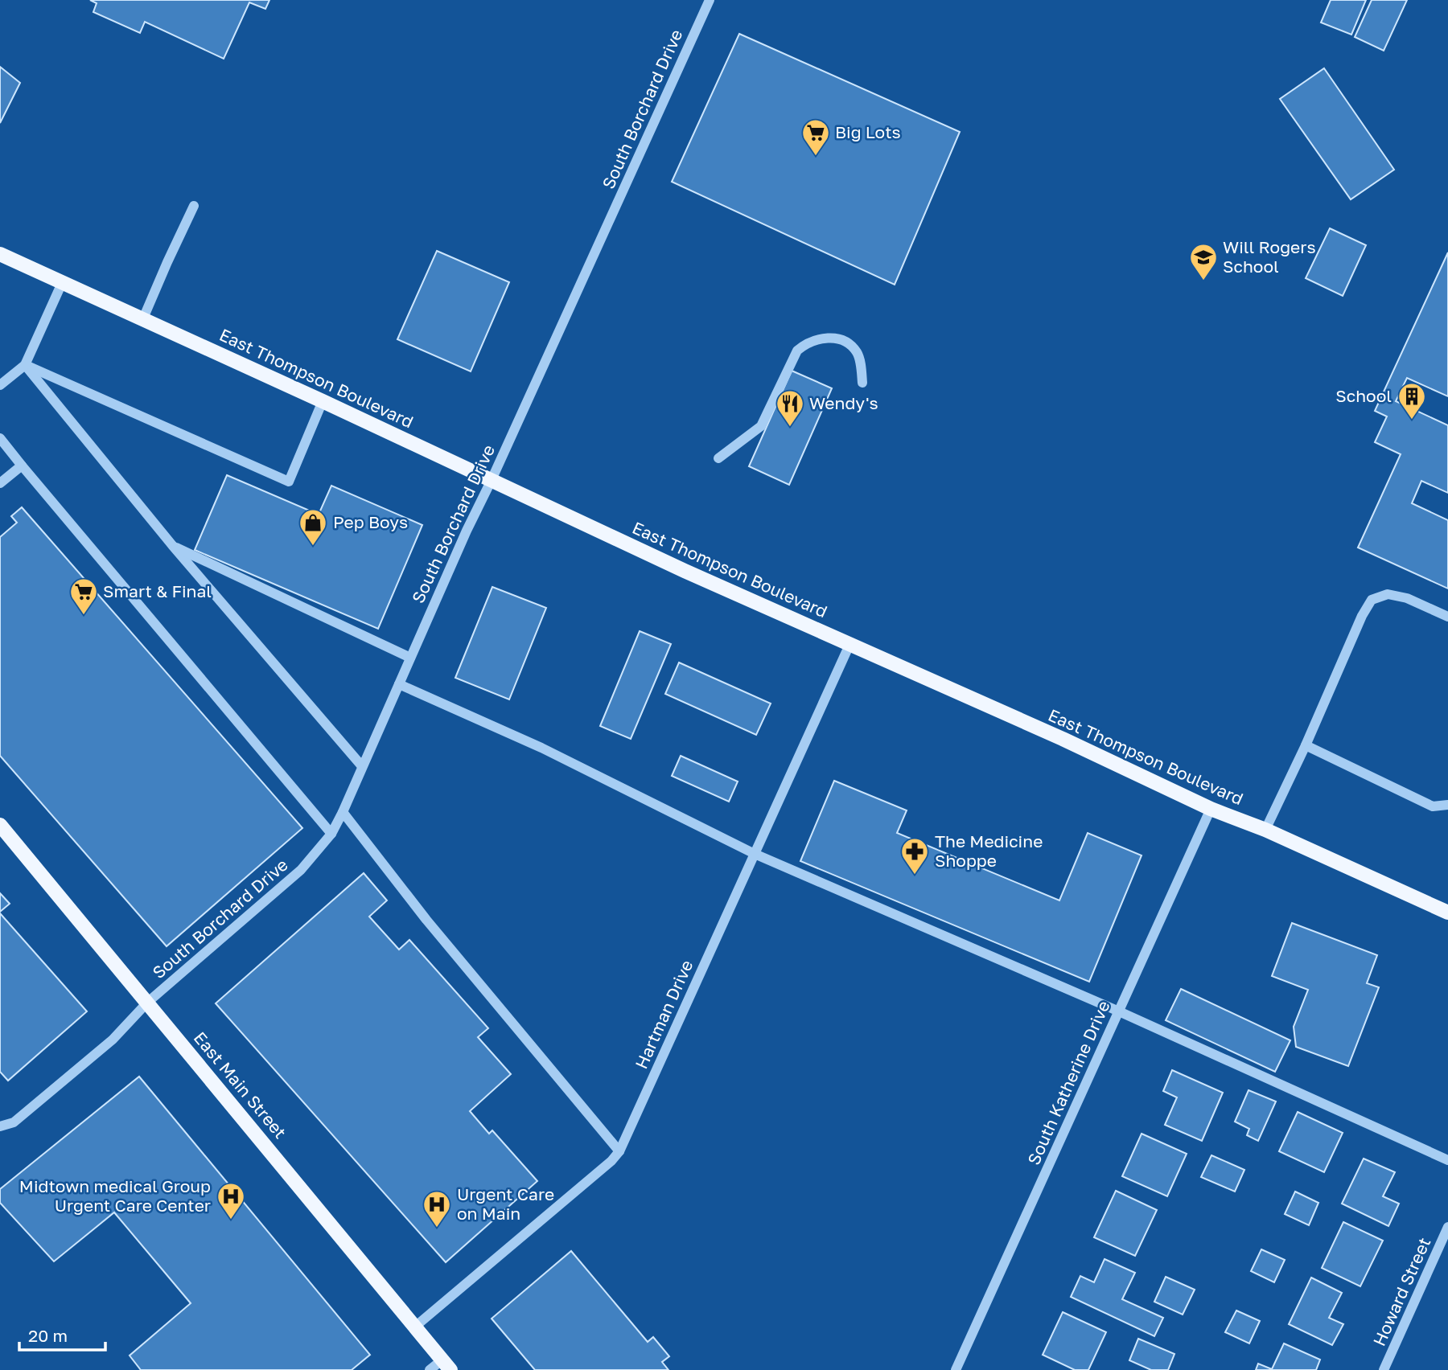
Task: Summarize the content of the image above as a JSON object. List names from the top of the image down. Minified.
{"streets":{"main road":["East Thompson Boulevard","East Main Street"],"street":["South Borchard Drive","Hartman Drive","South Katherine Drive","Howard Street"]},"crossings":[["South Borchard Drive","East Thompson Boulevard"],["South Borchard Drive","East Main Street"],["East Thompson Boulevard","Hartman Drive"],["East Thompson Boulevard","South Katherine Drive"],["Hartman Drive","East Main Street"]],"places":{"supermarket":["Big Lots","Smart & Final"],"school or university":["Will Rogers School"],"building":["School"],"restaurant":["Wendy's"],"shop":["Pep Boys"],"pharmacy":["The Medicine Shoppe"],"hospital":["Midtown medical Group Urgent Care Center","Urgent Care on Main"]},"scale_bar":"20 m"}
